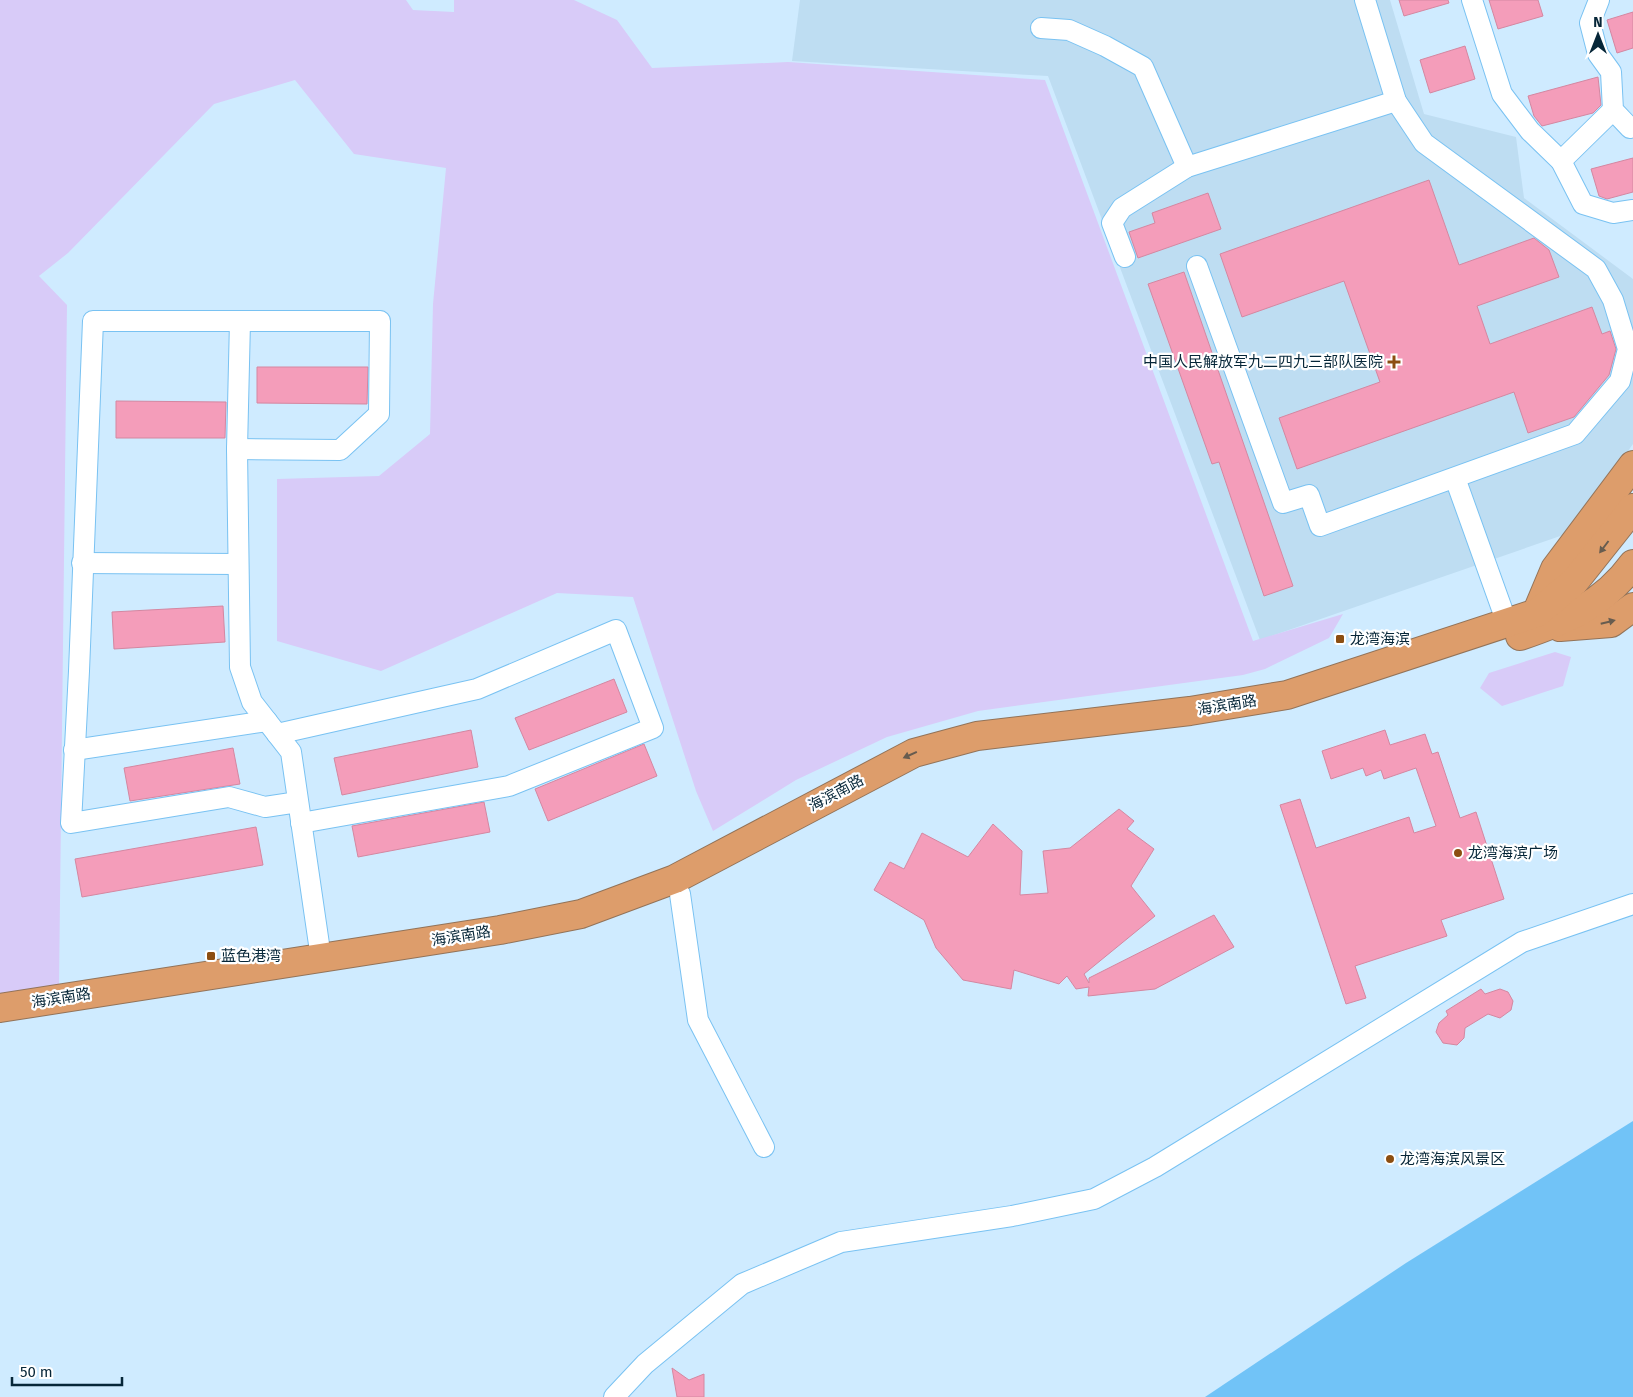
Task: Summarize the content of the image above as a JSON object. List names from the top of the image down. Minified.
{"streets":{"highway":["海滨南路"]},"places":{"health":["中国人民解放军九二四九三部队医院"],"transit":["龙湾海滨","蓝色港湾"],"other":["龙湾海滨广场","龙湾海滨风景区"]},"scale_bar":"50 m","north":"top"}
